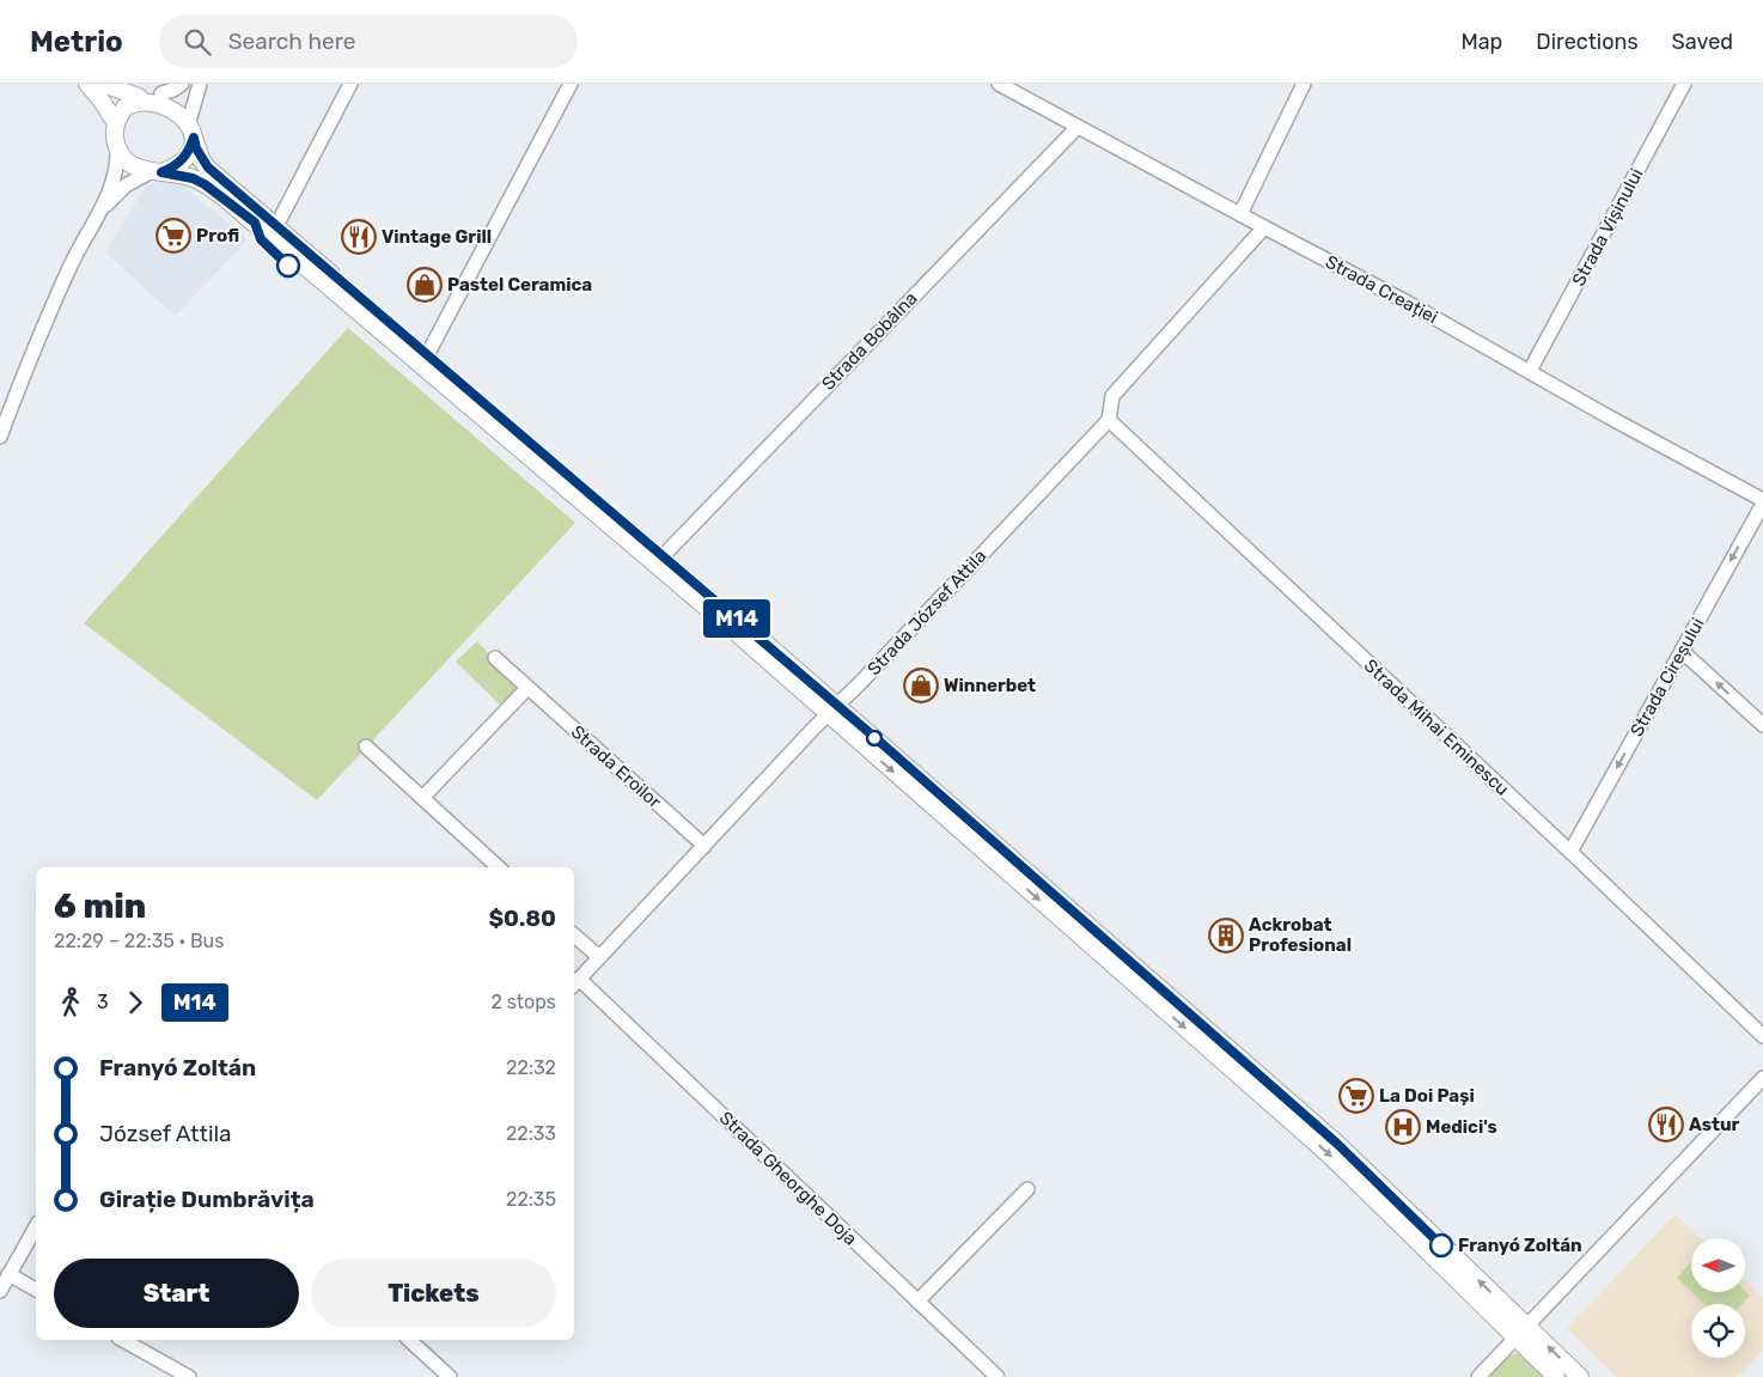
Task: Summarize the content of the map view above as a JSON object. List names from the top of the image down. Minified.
{"streets":{"street":["Strada Vișinului","Strada Creației","Strada Bobâlna","Strada József Attila","Strada Cireșului","Strada Mihai Eminescu","Strada Eroilor","Strada Gheorghe Doja"]},"crossings":[["Strada Vișinului","Strada Creației"],["Strada Creației","Strada Bobâlna"],["Strada Creației","Strada József Attila"],["Strada Creației","Strada Cireșului"],["Strada József Attila","Strada Mihai Eminescu"],["Strada József Attila","Strada Eroilor"],["Strada József Attila","Strada Gheorghe Doja"],["Strada Cireșului","Strada Mihai Eminescu"]],"one_way":["Strada Cireșului"],"places":{"supermarket":["Profi","La Doi Pași"],"restaurant":["Vintage Grill","Astur"],"shop":["Pastel Ceramica","Winnerbet"],"building":["Ackrobat Profesional"],"hospital":["Medici's"],"other":["Franyó Zoltán"]},"lines":["bus line M14"],"north":"left","page":{"header":"Metrio","search":"Search here","nav":["Map","Directions","Saved"],"on_map":"M14","heading":["6 min","22:29 – 22:35 · Bus","$0.80"],"legs":["3","M14","2 stops"],"list":[{"name":"Franyó Zoltán","value":"22:32"},{"name":"József Attila","value":"22:33"},{"name":"Girație Dumbrăvița","value":"22:35"}],"buttons":["Start","Tickets"]}}
